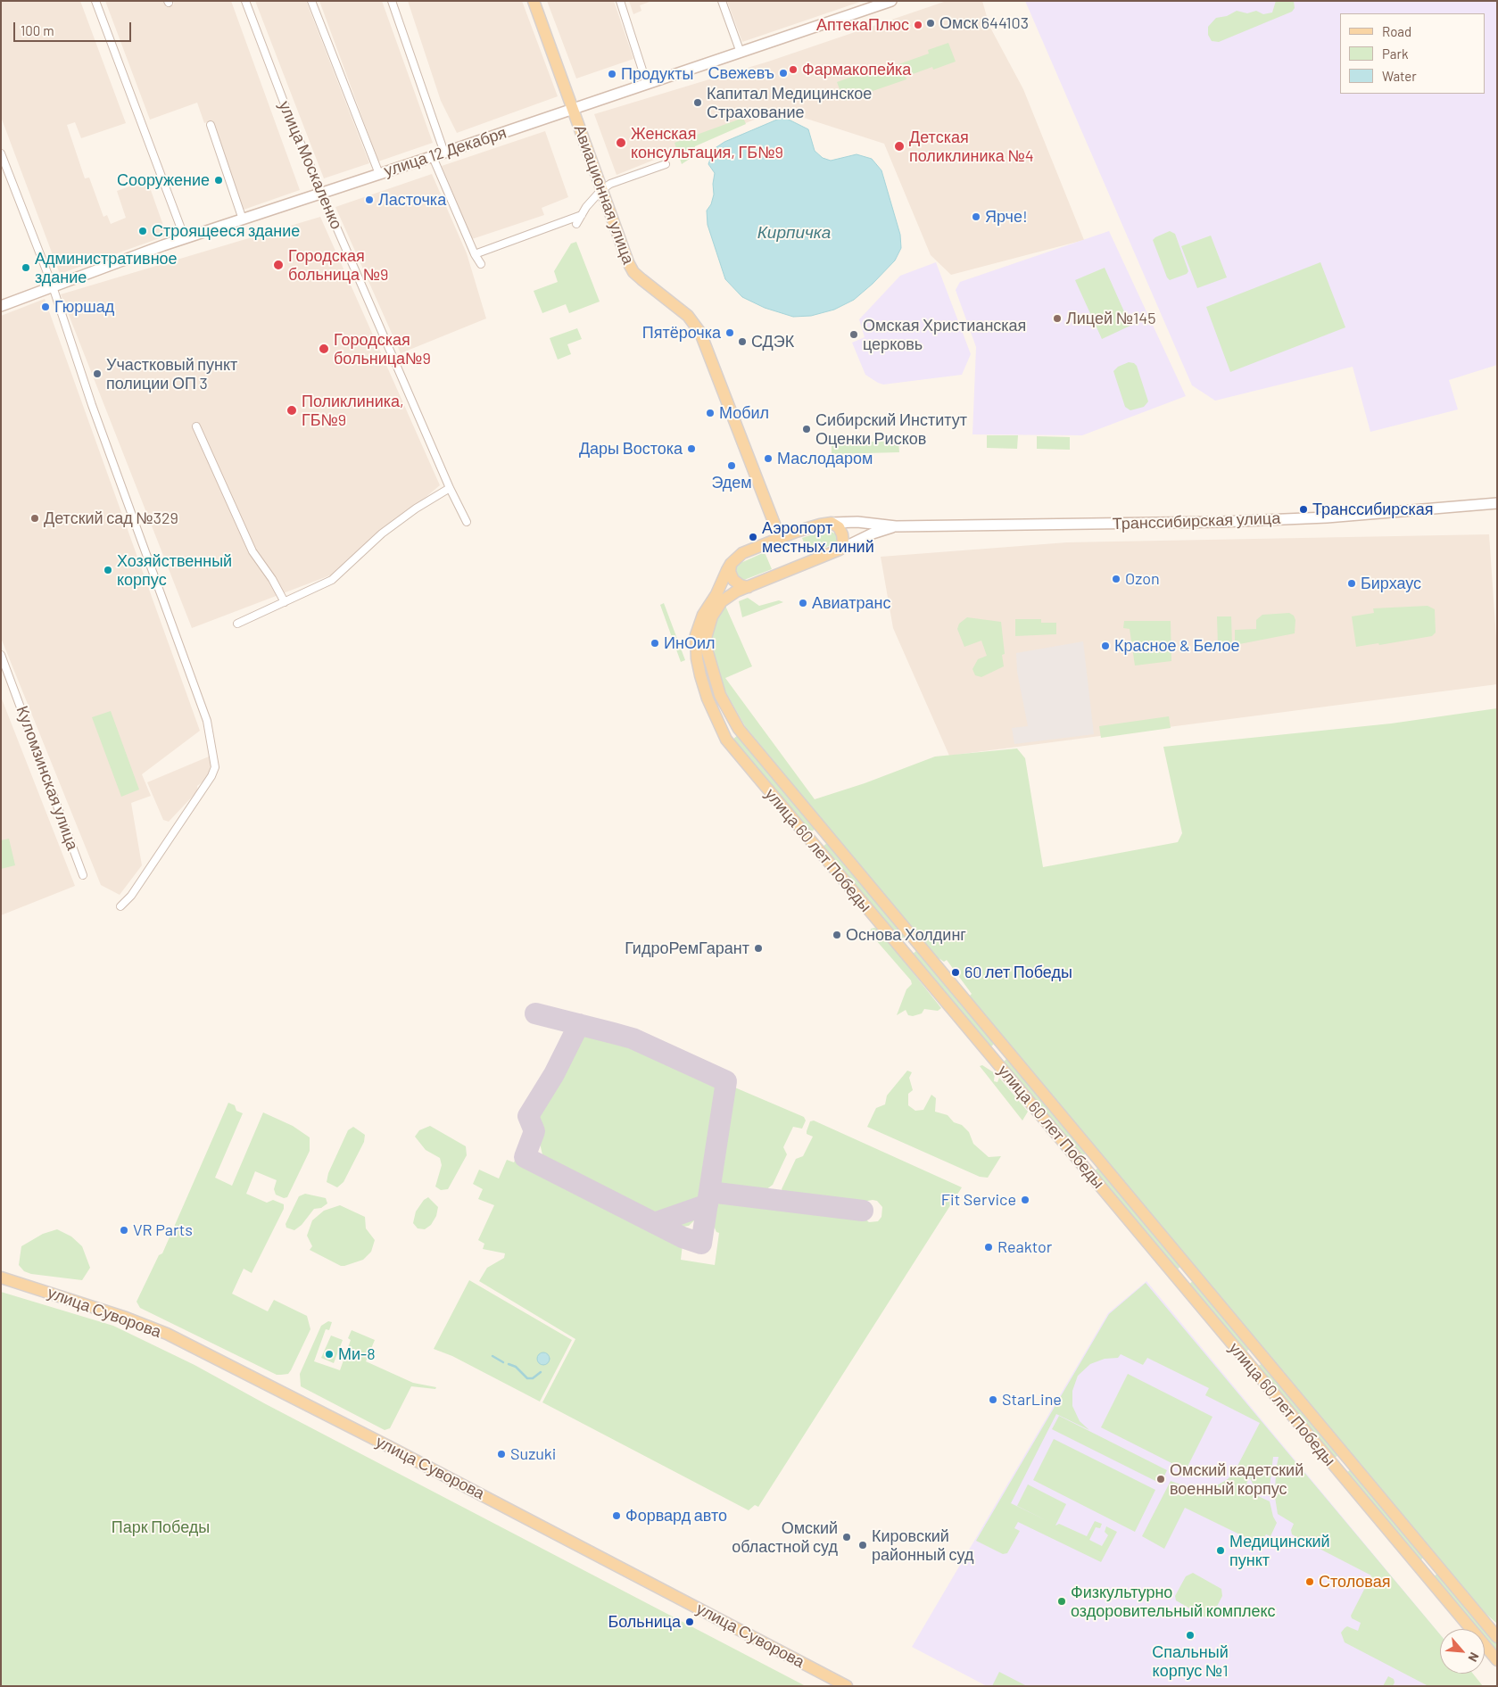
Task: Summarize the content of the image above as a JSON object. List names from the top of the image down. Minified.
{"streets":{"main road":["улица 12 Декабря","Авиационная улица","Транссибирская улица","улица 60 лет Победы","улица Суворова"],"street":["улица Москаленко","Куломзинская улица"]},"crossings":[["улица 12 Декабря","улица Москаленко"],["улица 12 Декабря","Авиационная улица"],["Авиационная улица","улица 60 лет Победы"],["Транссибирская улица","улица 60 лет Победы"]],"water":["Кирпичка"],"parks":["Парк Победы"],"places":["Омск 644103","АптекаПлюс","Фармакопейка","Свежевъ","Продукты","Капитал Медицинское Страхование","Женская консультация, ГБ№9","Детская поликлиника №4","Сооружение","Ласточка","Ярче!","Строящееся здание","Городская больница №9","Административное здание","Гюршад","Лицей №145","Пятёрочка","Омская Христианская церковь","СДЭК","Городская больница№9","Участковый пункт полиции ОП 3","Поликлиника, ГБ№9","Мобил","Сибирский Институт Оценки Рисков","Дары Востока","Маслодаром","Эдем","Транссибирская","Детский сад №329","Аэропорт местных линий","Хозяйственный корпус","Ozon","Бирхаус","Авиатранс","ИнОил","Красное & Белое","Основа Холдинг","ГидроРемГарант","60 лет Победы","Fit Service","VR Parts","Reaktor","Ми-8","StarLine","Suzuki","Омский кадетский военный корпус","Форвард авто","Омский областной суд","Кировский районный суд","Медицинский пункт","Столовая","Физкультурно оздоровительный комплекс","Больница","Спальный корпус №1"],"legend":["Road","Park","Water"],"scale_bar":"100 m","north":"bottom right"}
